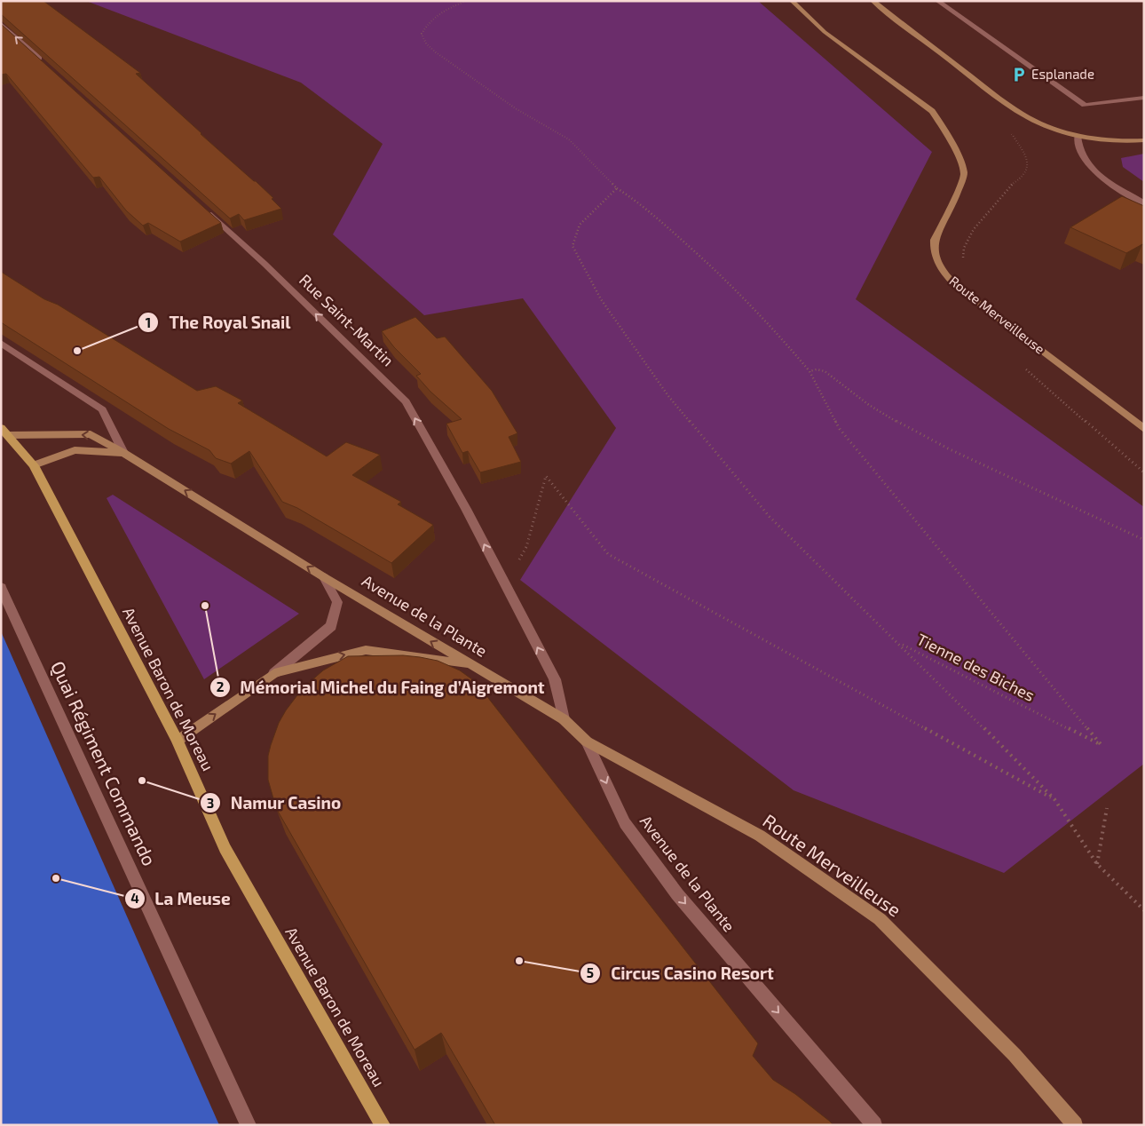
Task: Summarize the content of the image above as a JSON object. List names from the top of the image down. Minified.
{"streets":{"main road":["Route Merveilleuse","Avenue de la Plante","Avenue Baron de Moreau"],"street":["Rue Saint-Martin","Quai Régiment Commando"],"path":["Tienne des Biches"]},"crossings":[["Route Merveilleuse","Avenue de la Plante"],["Rue Saint-Martin","Avenue de la Plante"],["Avenue de la Plante","Avenue Baron de Moreau"]],"one_way":["Rue Saint-Martin"],"places":{"parking":["Esplanade"],"other":["The Royal Snail","Mémorial Michel du Faing d’Aigremont","Namur Casino","La Meuse","Circus Casino Resort"]}}
